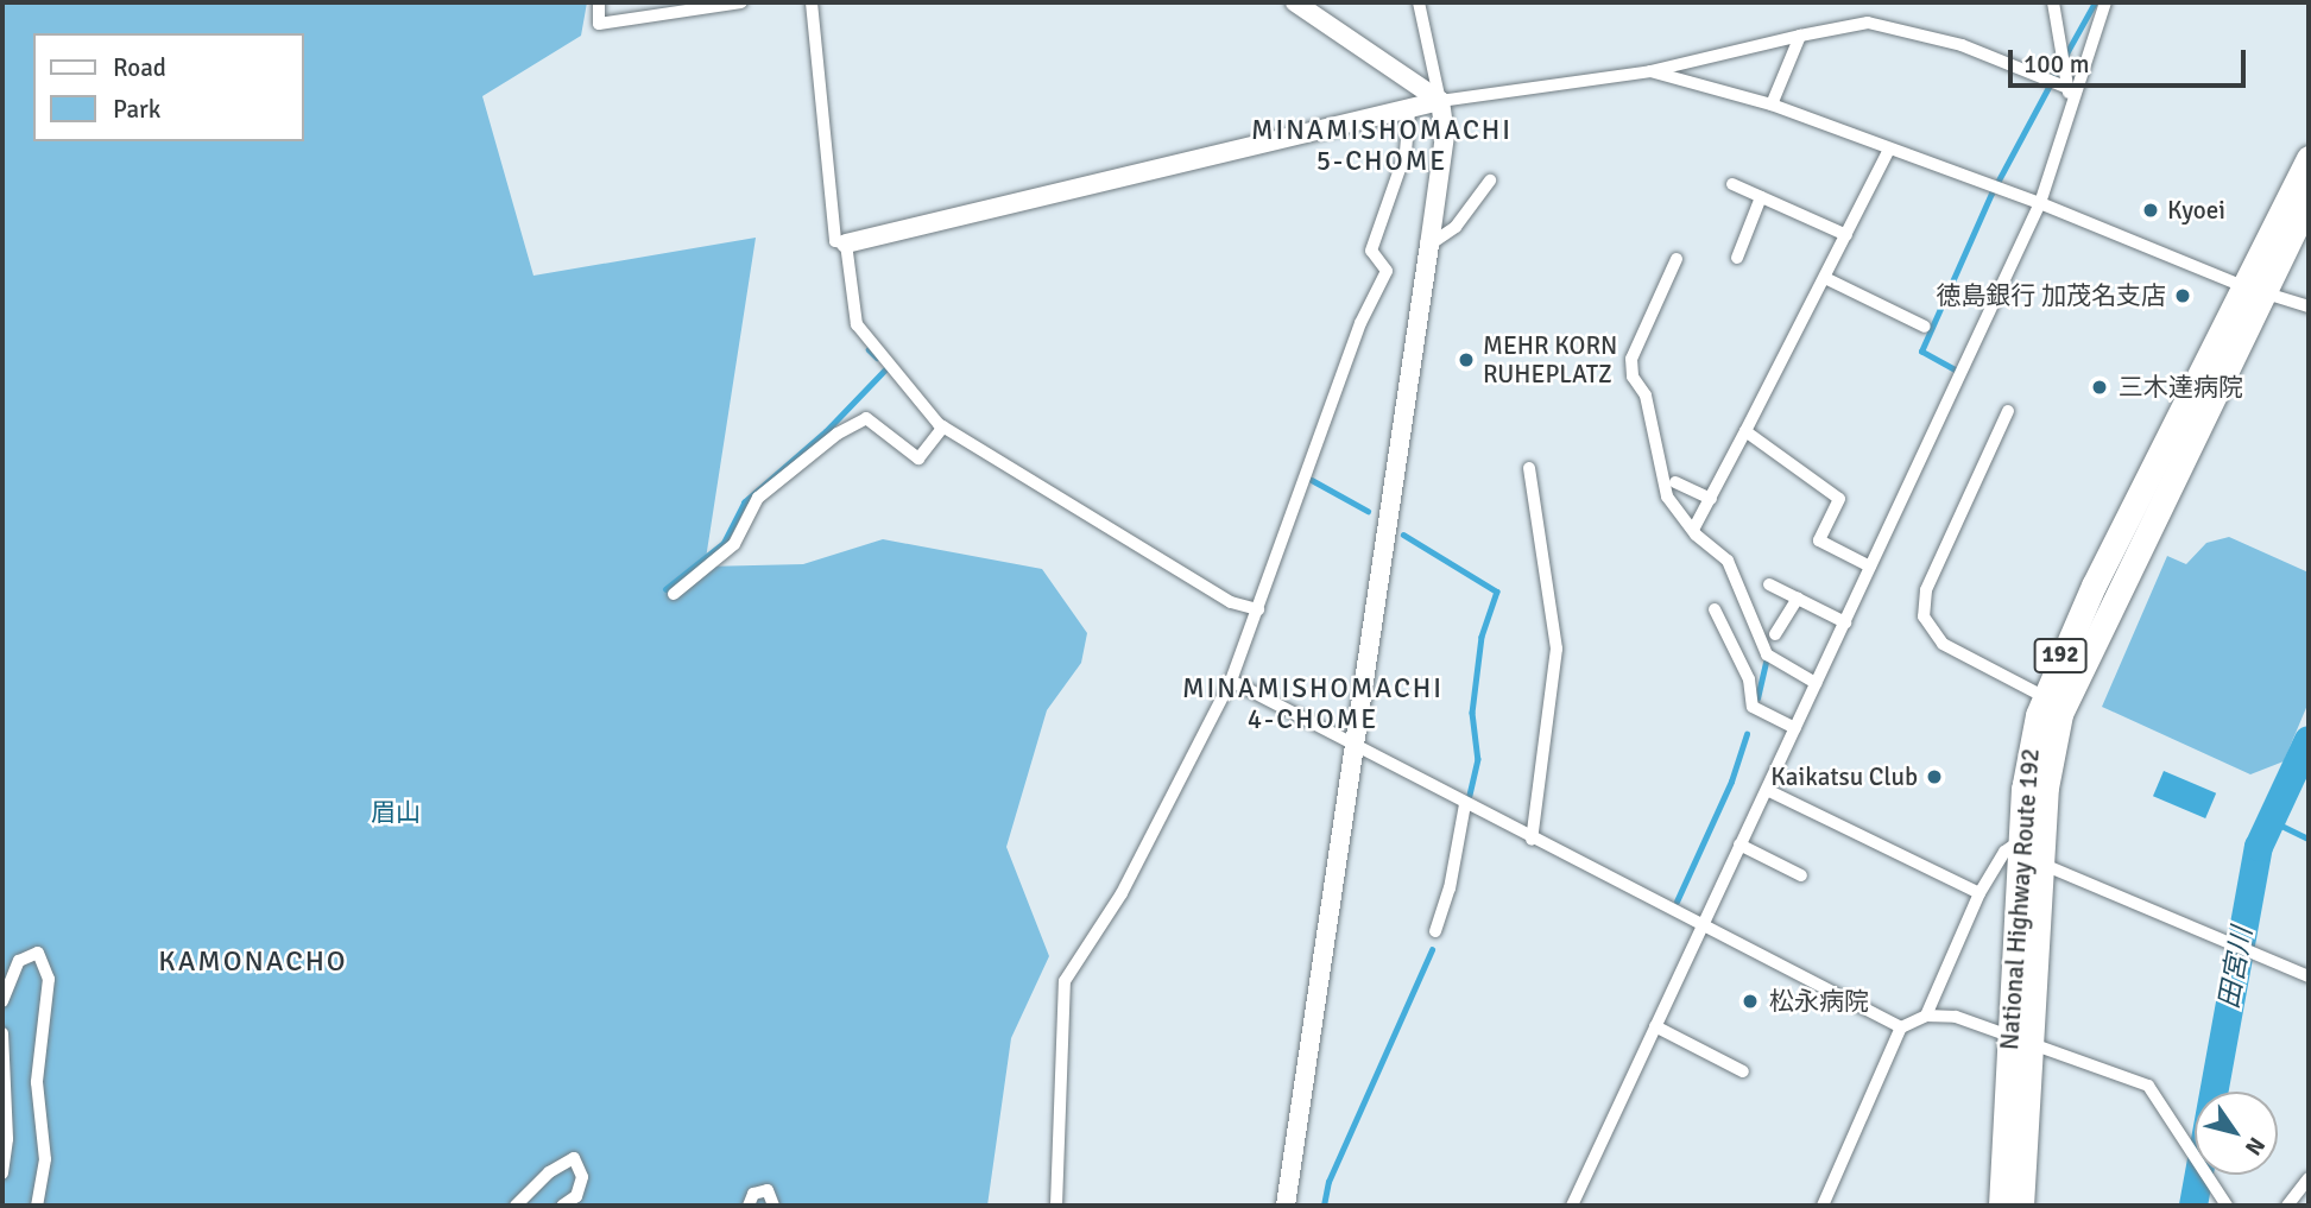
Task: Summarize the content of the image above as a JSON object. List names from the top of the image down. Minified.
{"streets":{"highway":["192","National Highway Route 192"]},"districts":["MINAMISHOMACHI 5-CHOME","MINAMISHOMACHI 4-CHOME","KAMONACHO"],"water":["田宮川"],"parks":["眉山"],"places":["Kyoei","徳島銀行 加茂名支店","MEHR KORN RUHEPLATZ","三木達病院","Kaikatsu Club","松永病院"],"legend":["Road","Park"],"scale_bar":"100 m","north":"bottom right"}
